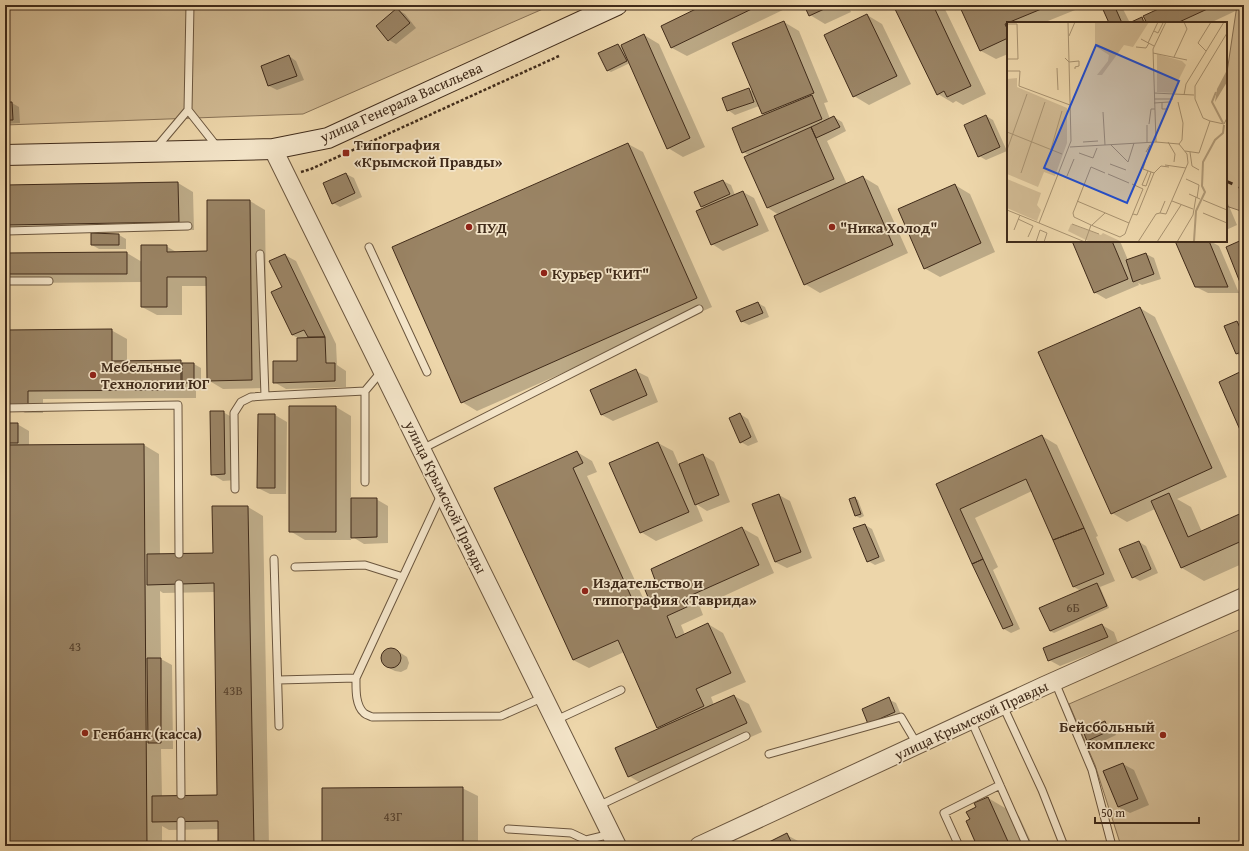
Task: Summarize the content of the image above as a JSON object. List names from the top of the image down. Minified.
{"streets":{"main road":["улица Генерала Васильева"],"street":["улица Крымской Правды"]},"crossings":[["улица Генерала Васильева","улица Крымской Правды"]],"places":{"transit":["Типография «Крымской Правды»"],"other":["ПУД","\"Ника Холод\"","Курьер \"КИТ\"","Мебельные Технологии ЮГ","Издательство и типография «Таврида»","Генбанк (касса)","Бейсбольный комплекс"]},"house_numbers":["6Б","43","43В","43Г"],"scale_bar":"50 m"}
